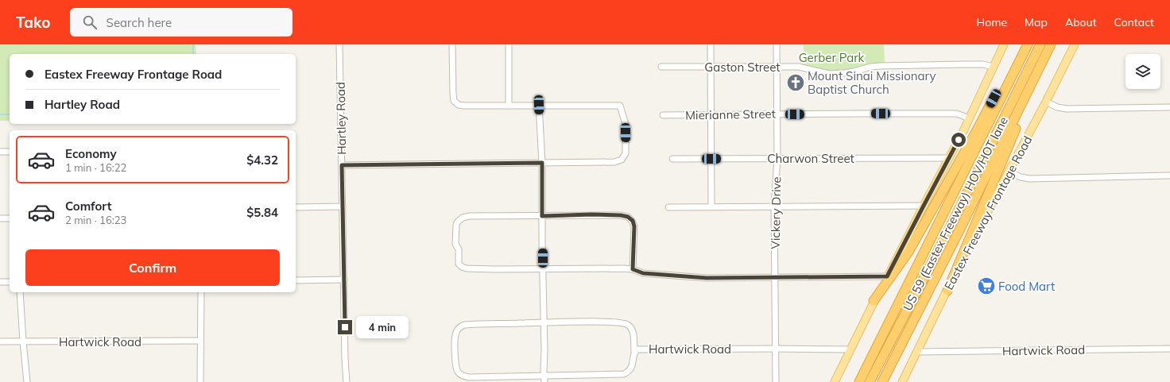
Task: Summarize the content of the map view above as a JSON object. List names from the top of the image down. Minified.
{"streets":{"highway":["US 59 (Eastex Freeway) HOV/HOT lane"],"main road":["Eastex Freeway Frontage Road"],"street":["Gaston Street","Mierianne Street","Hartley Road","Charwon Street","Vickery Drive","Hartwick Road"]},"crossings":[["Gaston Street","Vickery Drive"],["Mierianne Street","Vickery Drive"],["Charwon Street","Vickery Drive"],["Vickery Drive","Hartwick Road"],["Eastex Freeway Frontage Road","Hartwick Road"]],"parks":["Gerber Park"],"places":{"church":["Mount Sinai Missionary Baptist Church"],"supermarket":["Food Mart"]},"page":{"header":"Tako","search":"Search here","nav":["Home","Map","About","Contact"],"banner":["Eastex Freeway Frontage Road","Hartley Road"],"list":[{"name":"Economy","note":"1 min · 16:22","value":"$4.32"},{"name":"Comfort","note":"2 min · 16:23","value":"$5.84"}],"buttons":"Confirm","bubble":"4 min"}}
